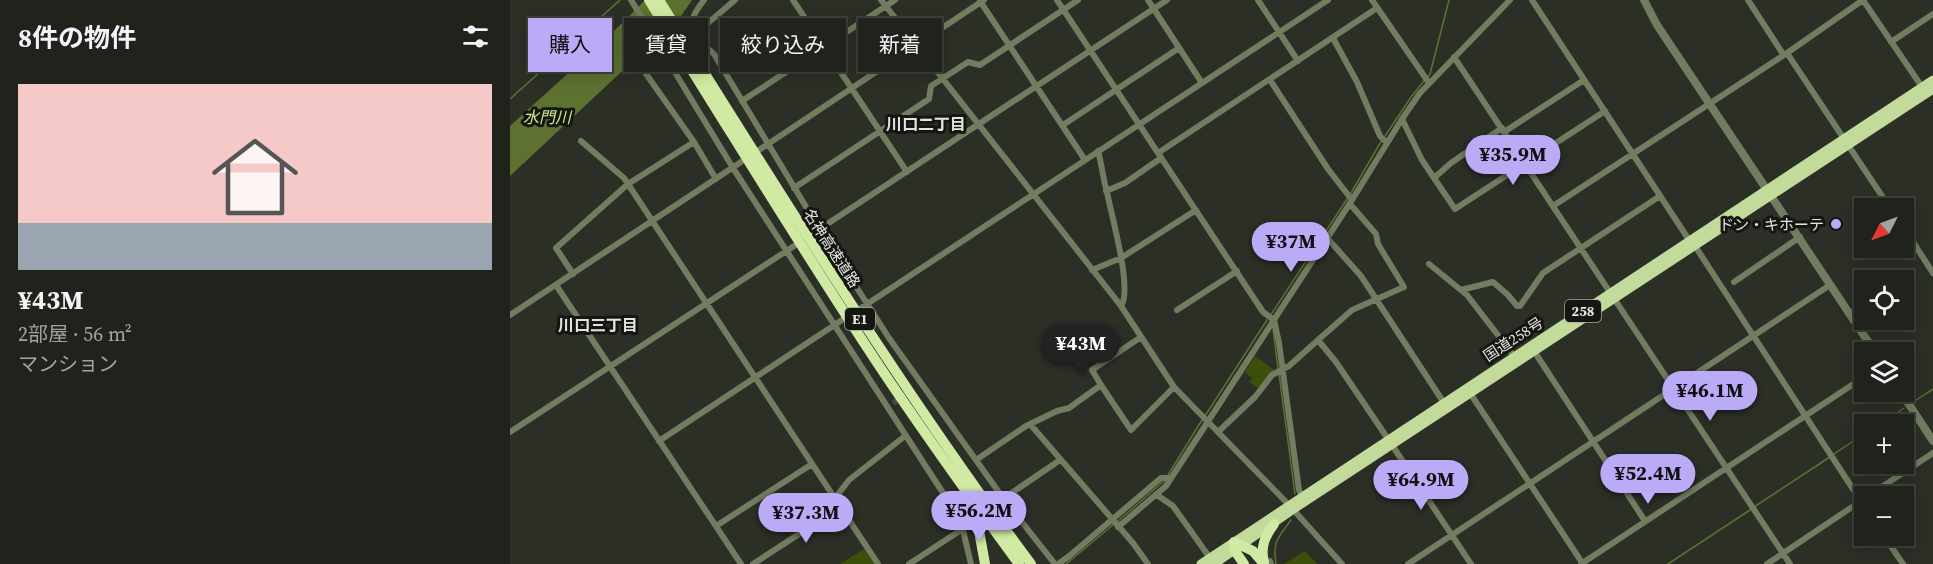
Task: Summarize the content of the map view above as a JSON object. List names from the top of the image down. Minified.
{"streets":{"highway":["名神高速道路","258","E1","国道258号"]},"districts":["川口二丁目","川口三丁目"],"water":["水門川"],"places":["ドン・キホーテ"],"north":"bottom left","page":{"heading":"8件の物件","chip":["購入","賃貸","絞り込み","新着"],"list":[{"name":"¥43M","note":"2部屋 · 56 m² · マンション"}],"price":["¥35.9M","¥37M","¥43M","¥46.1M","¥52.4M","¥64.9M","¥56.2M","¥37.3M"],"map_buttons":["+","−"]}}
